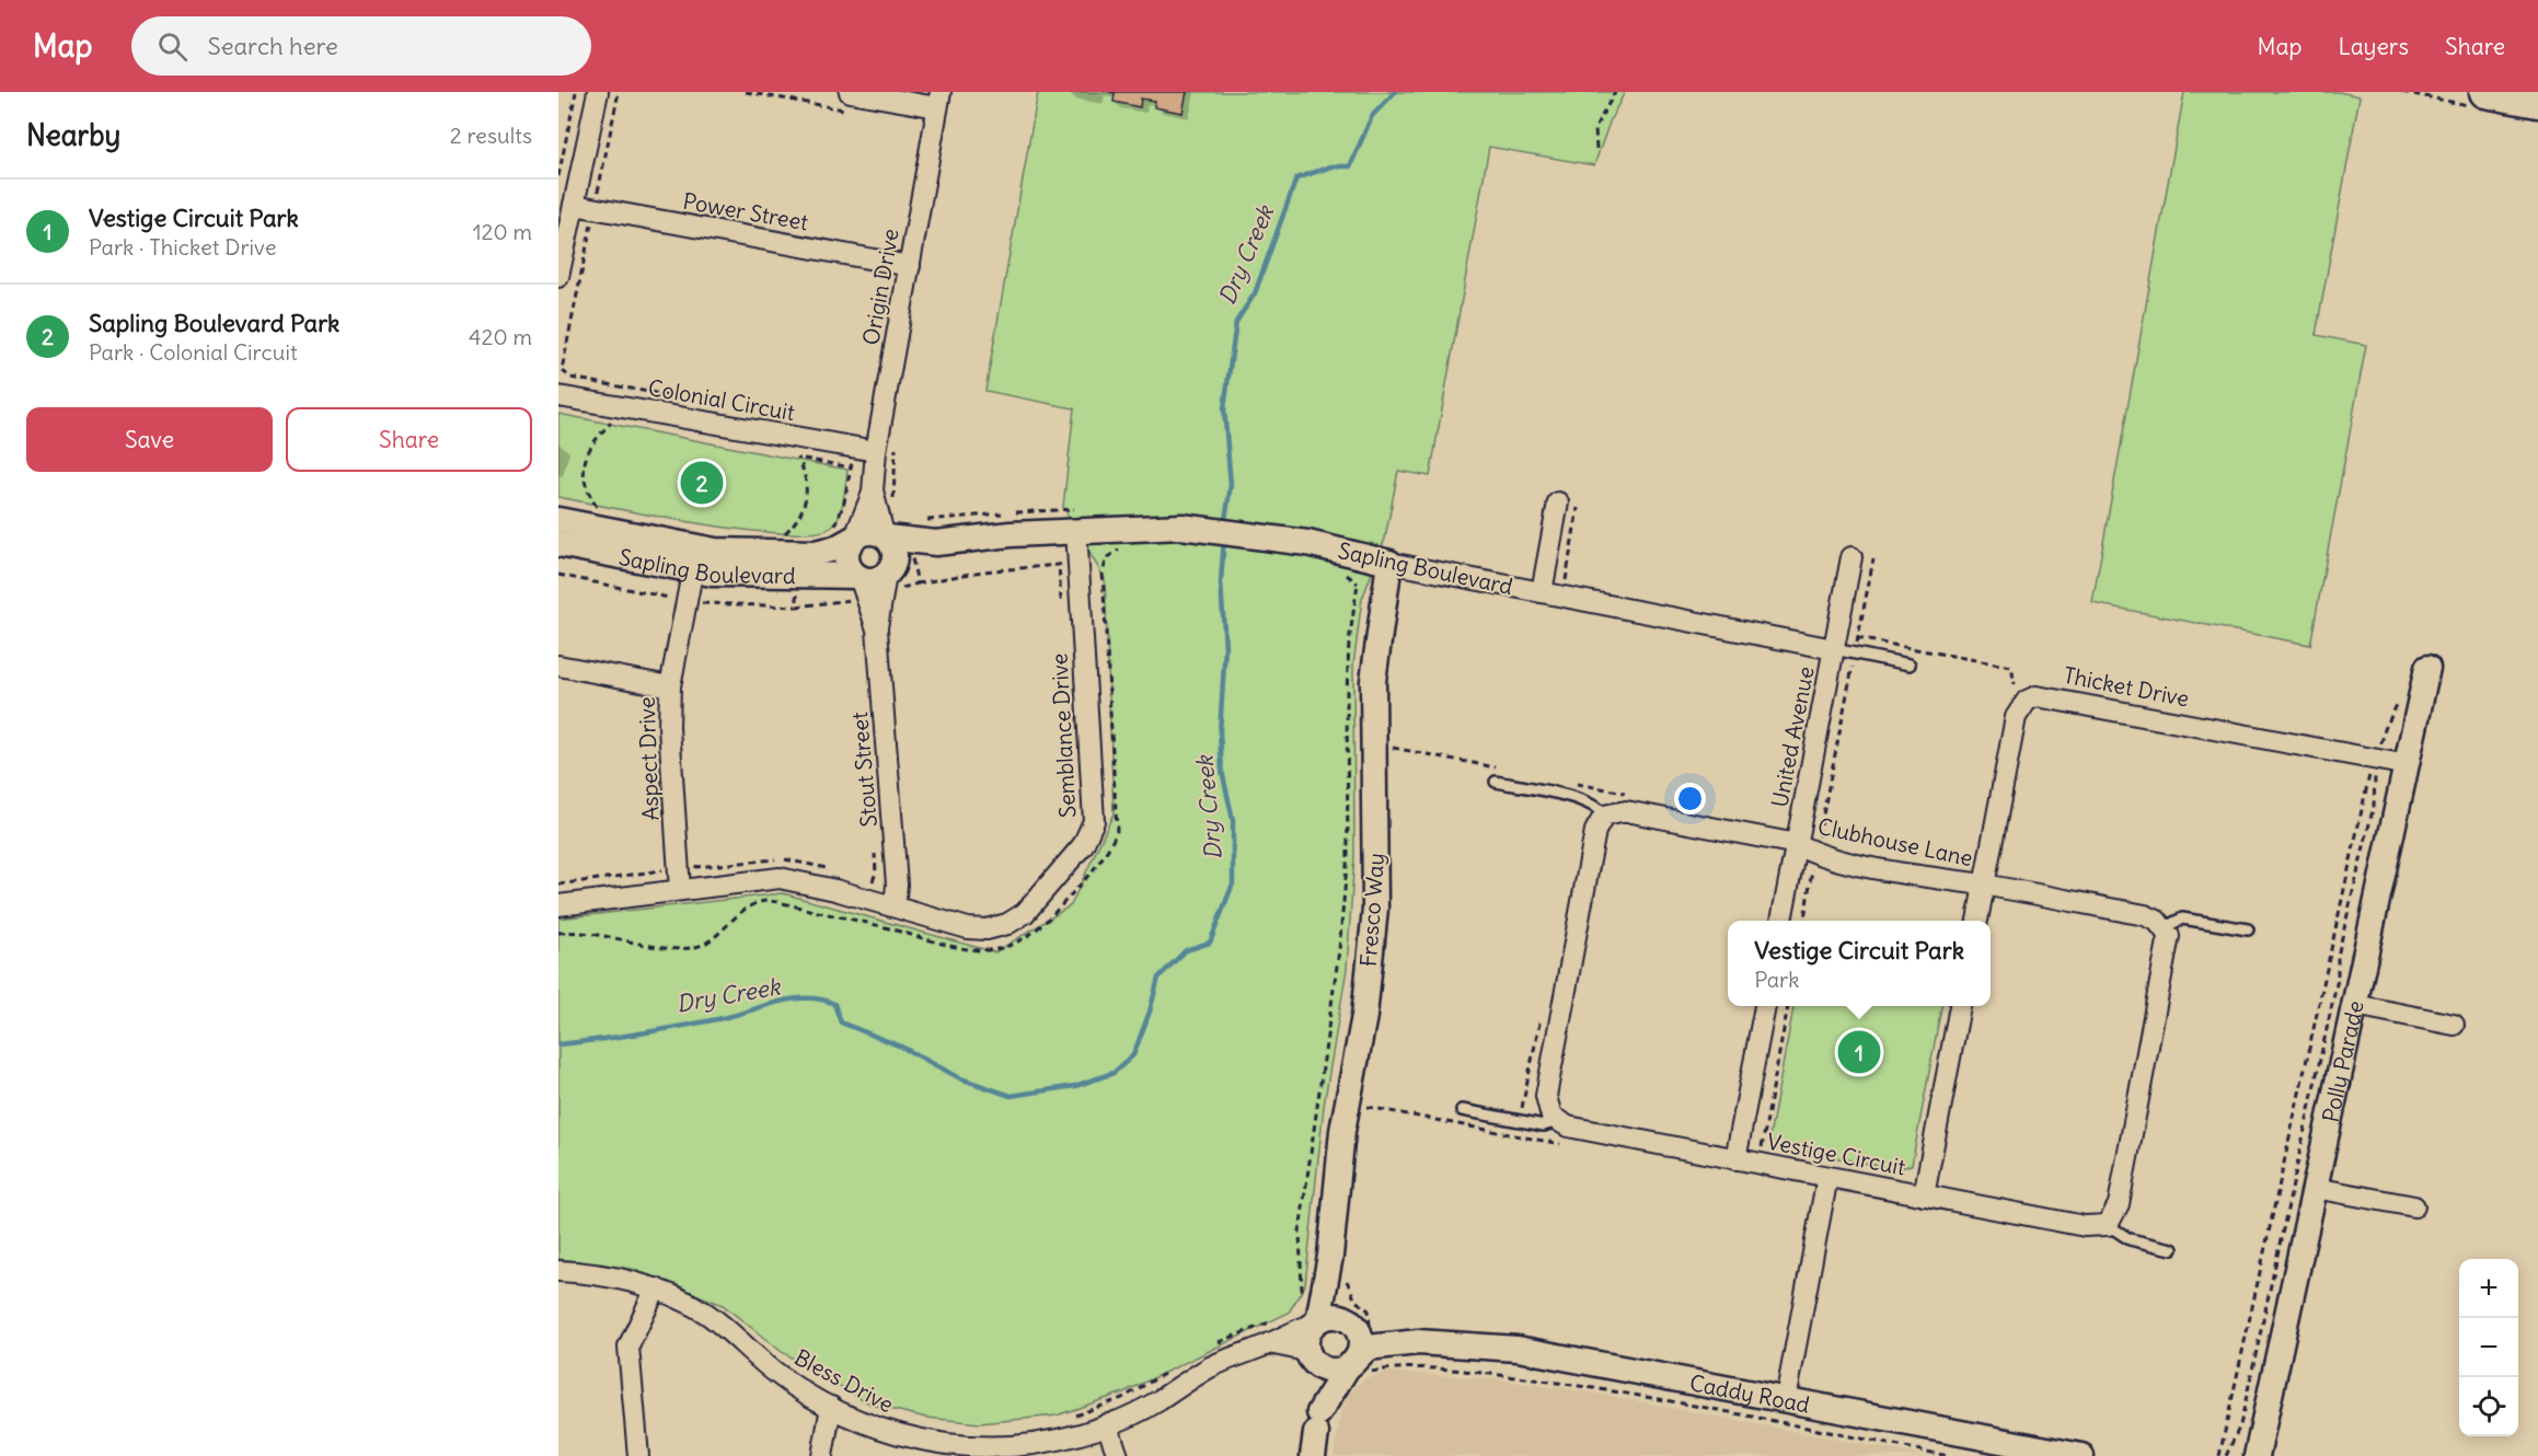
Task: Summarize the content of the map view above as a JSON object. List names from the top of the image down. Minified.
{"streets":{"street":["Power Street","Origin Drive","Colonial Circuit","Sapling Boulevard","Thicket Drive","Semblance Drive","United Avenue","Aspect Drive","Stout Street","Clubhouse Lane","Fresco Way","Polly Parade","Vestige Circuit","Bless Drive","Caddy Road"]},"crossings":[["Power Street","Origin Drive"],["Origin Drive","Colonial Circuit"],["Origin Drive","Sapling Boulevard"],["Origin Drive","Stout Street"],["Sapling Boulevard","Semblance Drive"],["Sapling Boulevard","United Avenue"],["Sapling Boulevard","Aspect Drive"],["Sapling Boulevard","Stout Street"],["Sapling Boulevard","Fresco Way"],["Thicket Drive","Clubhouse Lane"],["Thicket Drive","Polly Parade"],["Semblance Drive","Aspect Drive"],["Semblance Drive","Stout Street"],["United Avenue","Clubhouse Lane"],["Fresco Way","Bless Drive"],["Fresco Way","Caddy Road"],["Bless Drive","Caddy Road"]],"water":["Dry Creek"],"page":{"header":"Map","search":"Search here","nav":["Map","Layers","Share"],"heading":["Nearby","2 results"],"list":[{"mark":"1","name":"Vestige Circuit Park","note":"Park · Thicket Drive","value":"120 m"},{"mark":"2","name":"Sapling Boulevard Park","note":"Park · Colonial Circuit","value":"420 m"}],"buttons":["Save","Share"],"pins":["2","1"],"popup":["Vestige Circuit Park","Park"],"map_buttons":["+","−"]}}
